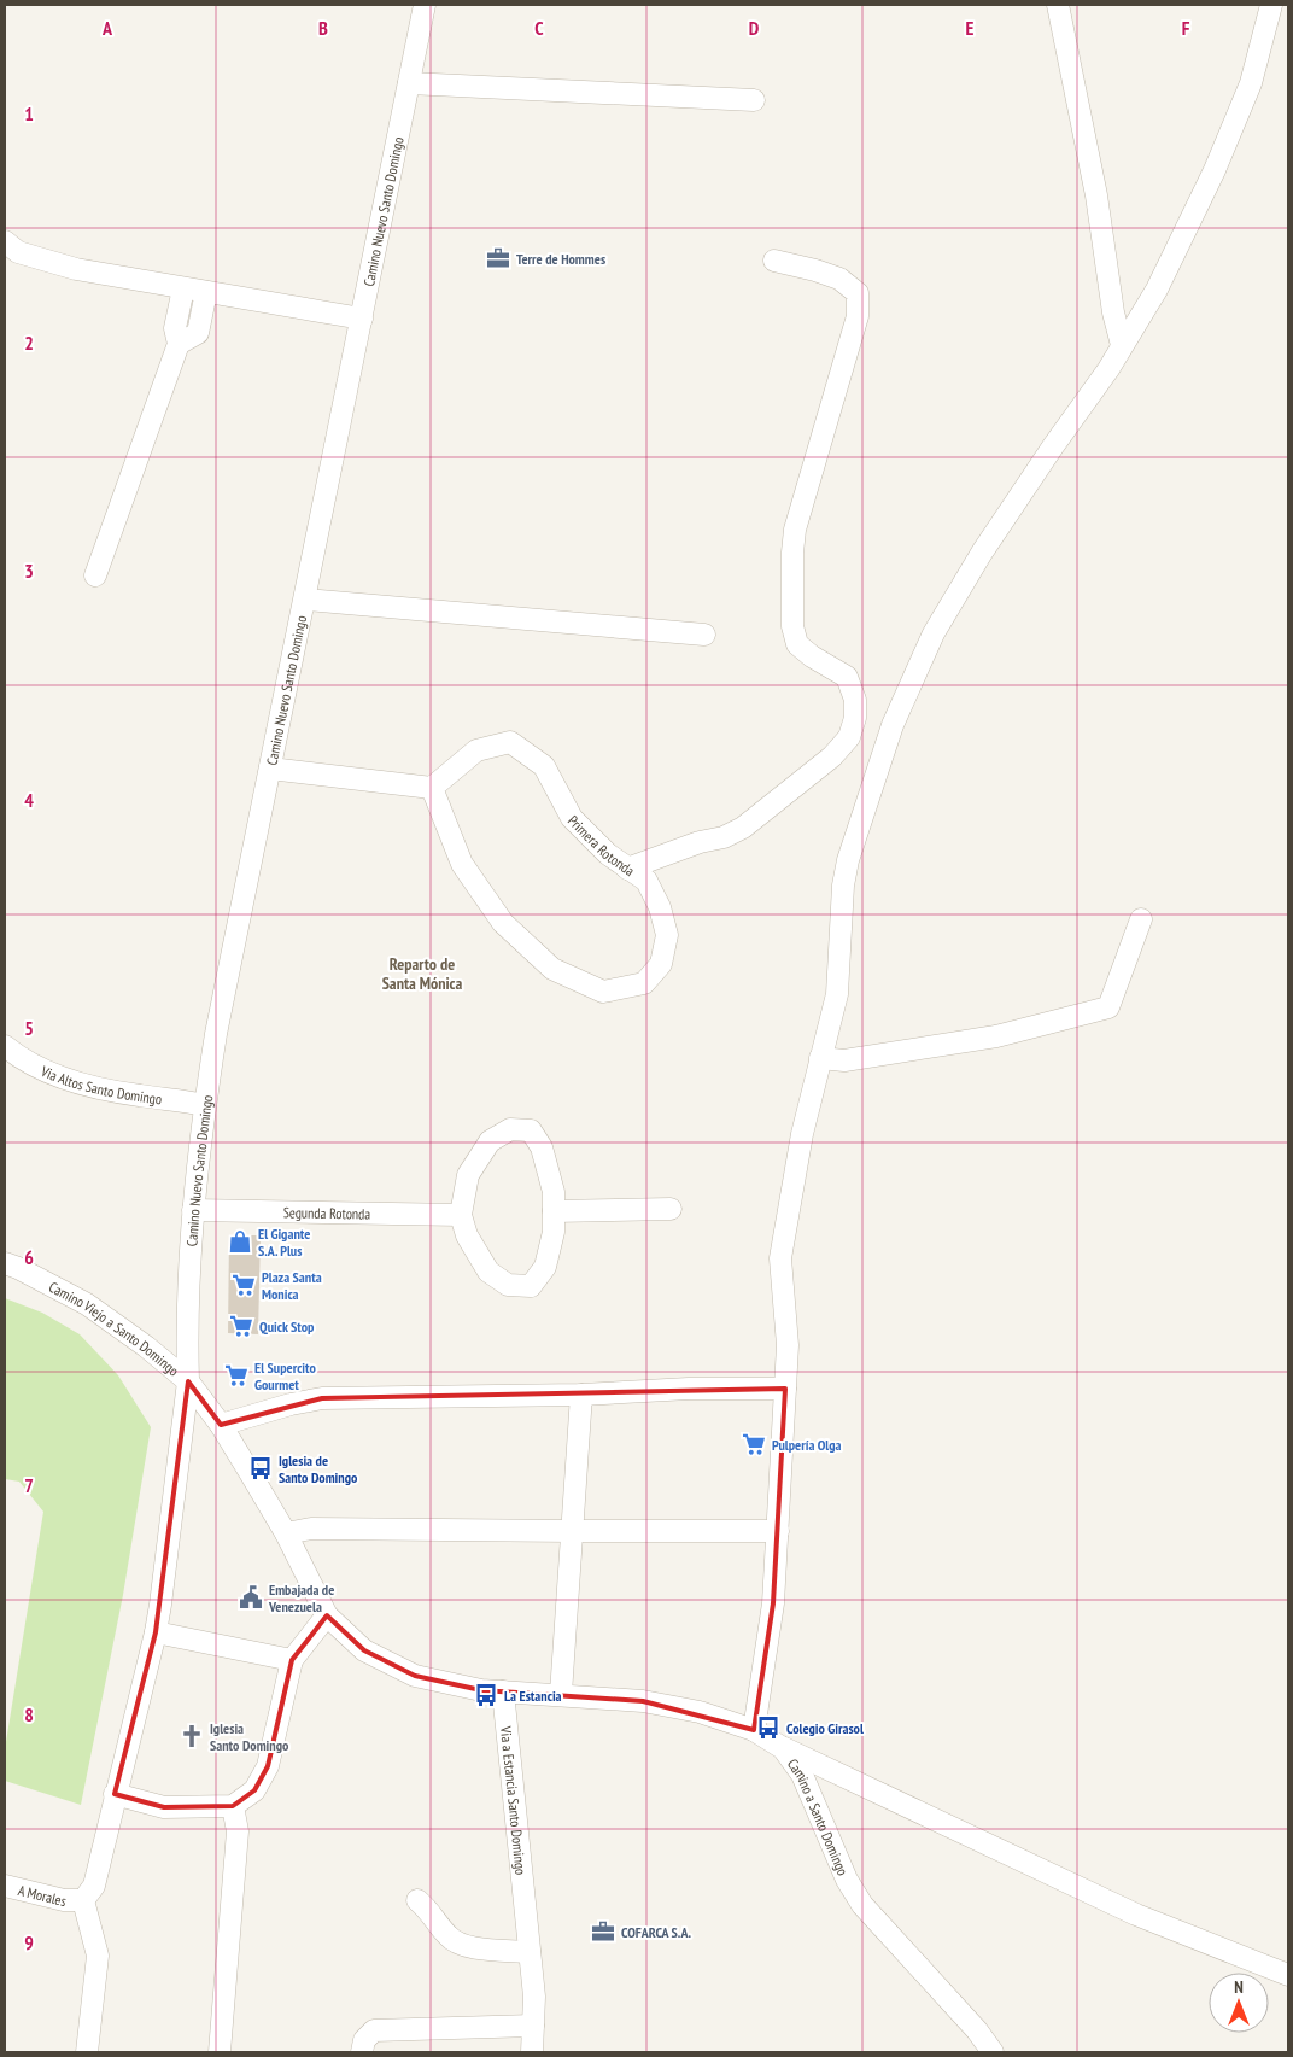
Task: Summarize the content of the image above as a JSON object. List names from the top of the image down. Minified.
{"streets":{"street":["Camino Nuevo Santo Domingo","Primera Rotonda","Via Altos Santo Domingo","Segunda Rotonda","Camino Viejo a Santo Domingo","Via a Estancia Santo Domingo","Camino a Santo Domingo","A Morales"]},"crossings":[["Camino Nuevo Santo Domingo","Via Altos Santo Domingo"],["Camino Nuevo Santo Domingo","Segunda Rotonda"],["Camino Nuevo Santo Domingo","Camino Viejo a Santo Domingo"],["Camino Nuevo Santo Domingo","A Morales"],["Via a Estancia Santo Domingo","Camino a Santo Domingo"]],"districts":["Reparto de Santa Mónica"],"places":{"office":["Terre de Hommes","COFARCA S.A."],"shop":["El Gigante S.A. Plus"],"supermarket":["Plaza Santa Monica","Quick Stop","El Supercito Gourmet","Pulpería Olga"],"bus stop":["Iglesia de Santo Domingo","La Estancia","Colegio Girasol"],"public building":["Embajada de Venezuela"],"church":["Iglesia Santo Domingo"]},"north":"top","grid":{"columns":["A","B","C","D","E","F"],"rows":["1","2","3","4","5","6","7","8","9"]}}
